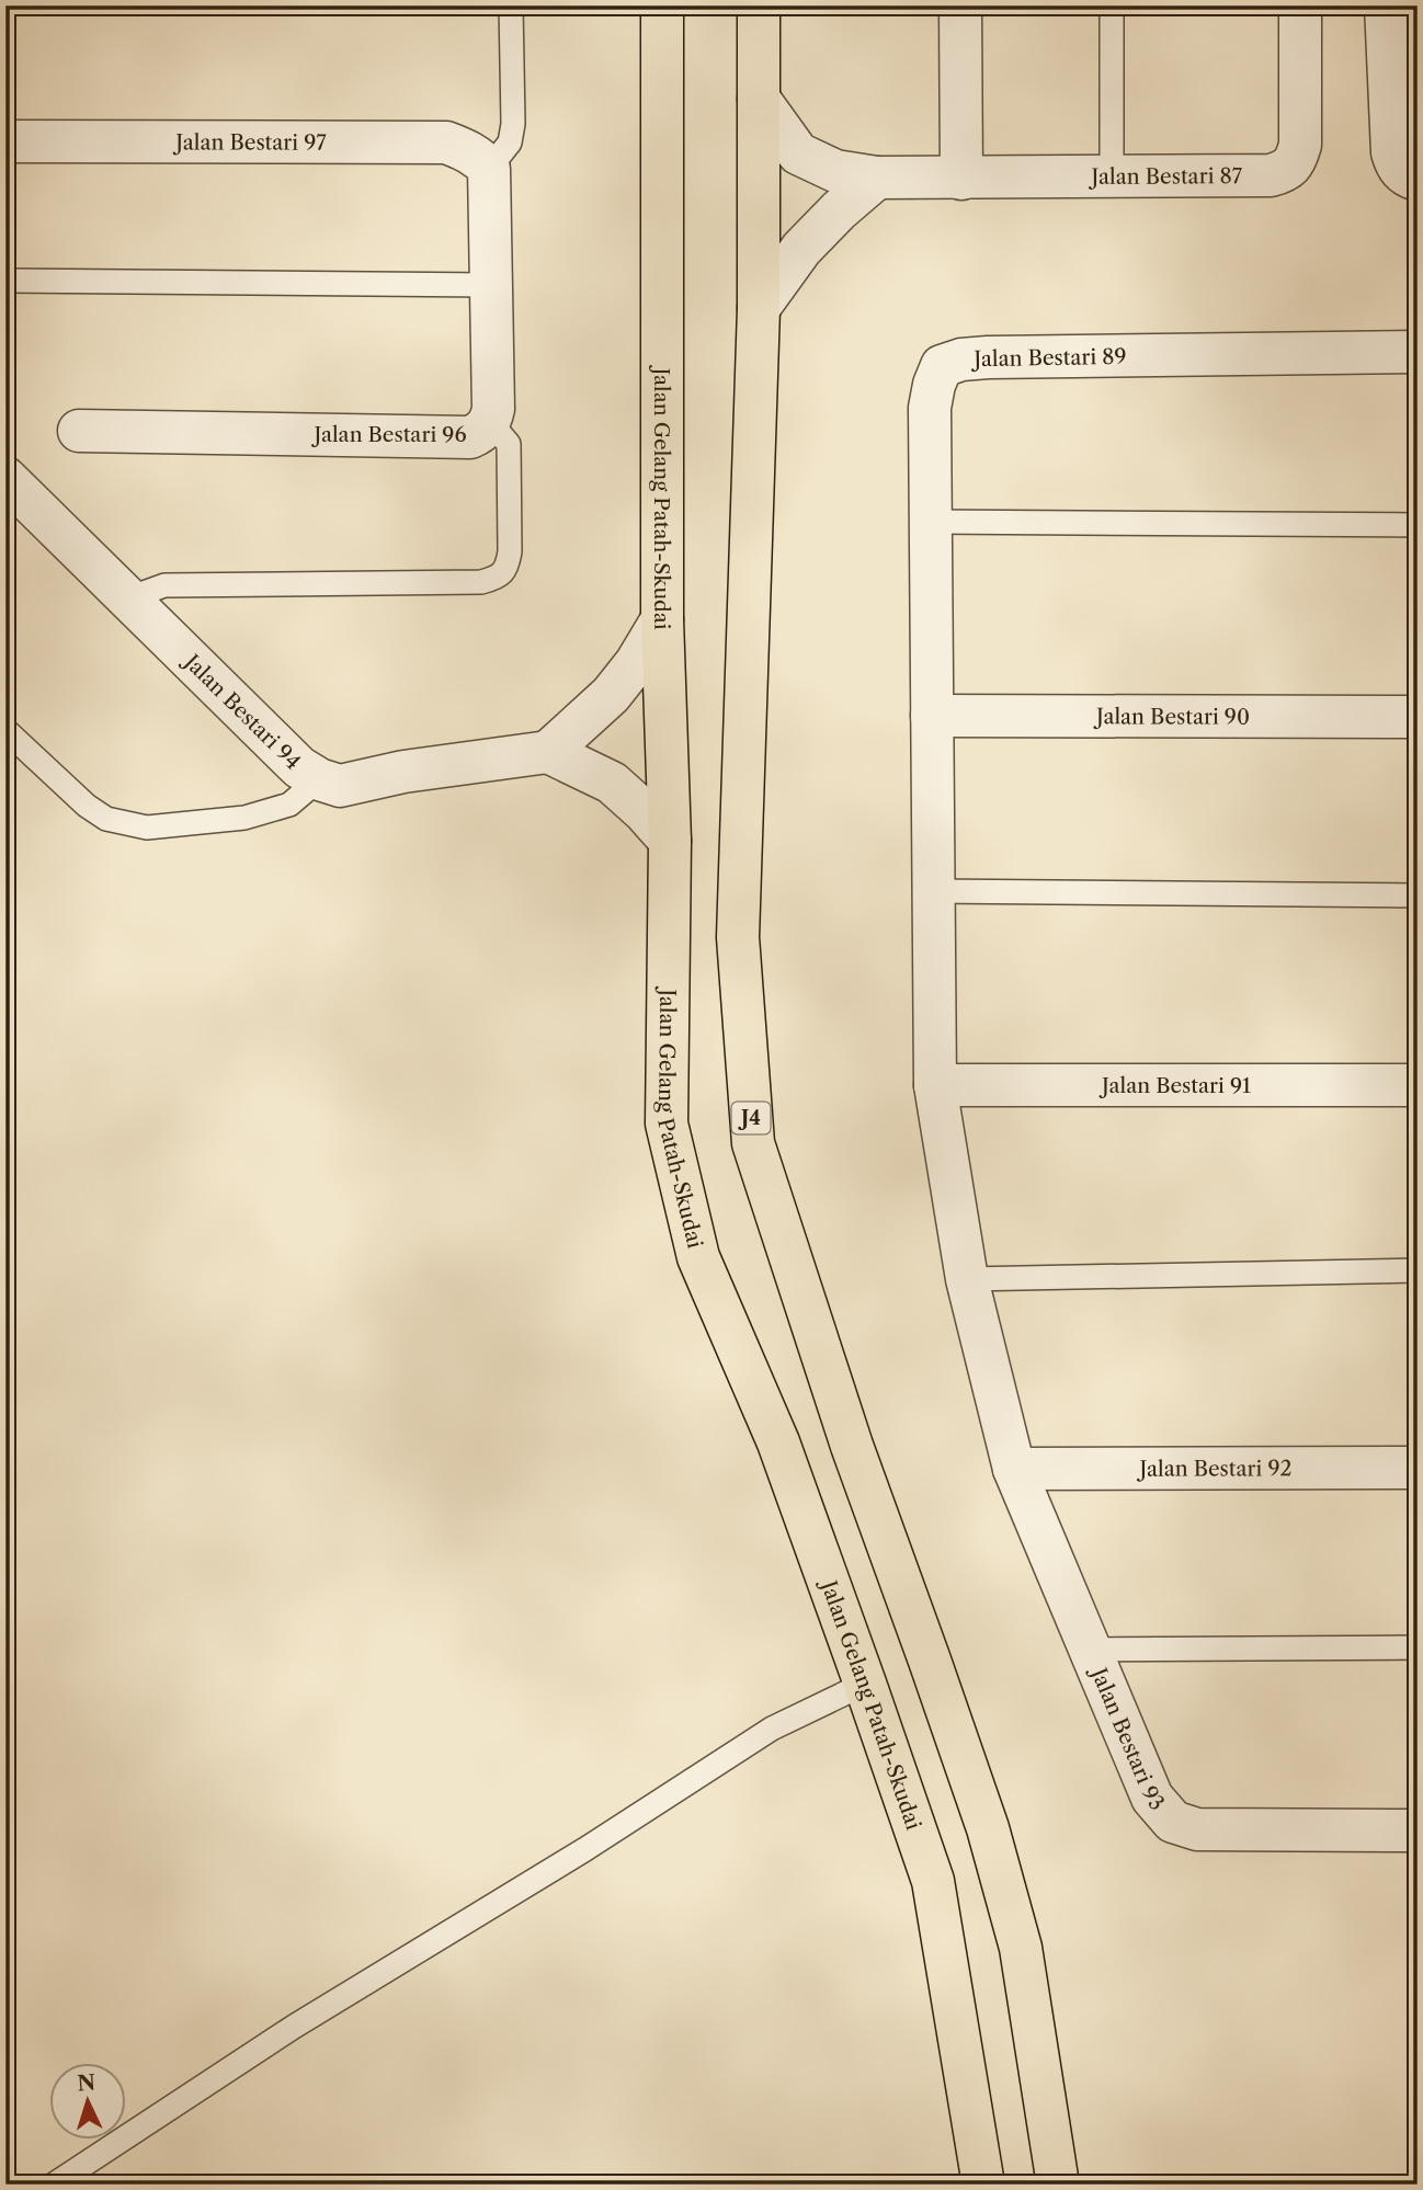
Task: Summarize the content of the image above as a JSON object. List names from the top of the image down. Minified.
{"streets":{"main road":["Jalan Gelang Patah-Skudai","J4"],"street":["Jalan Bestari 97","Jalan Bestari 87","Jalan Bestari 89","Jalan Bestari 96","Jalan Bestari 94","Jalan Bestari 90","Jalan Bestari 91","Jalan Bestari 92","Jalan Bestari 93"]},"crossings":[["Jalan Bestari 97","Jalan Bestari 96"],["Jalan Bestari 87","J4"],["Jalan Bestari 89","Jalan Bestari 90"],["Jalan Bestari 89","Jalan Bestari 91"],["Jalan Bestari 89","Jalan Bestari 93"],["Jalan Bestari 91","Jalan Bestari 93"],["Jalan Bestari 92","Jalan Bestari 93"]],"north":"top"}
